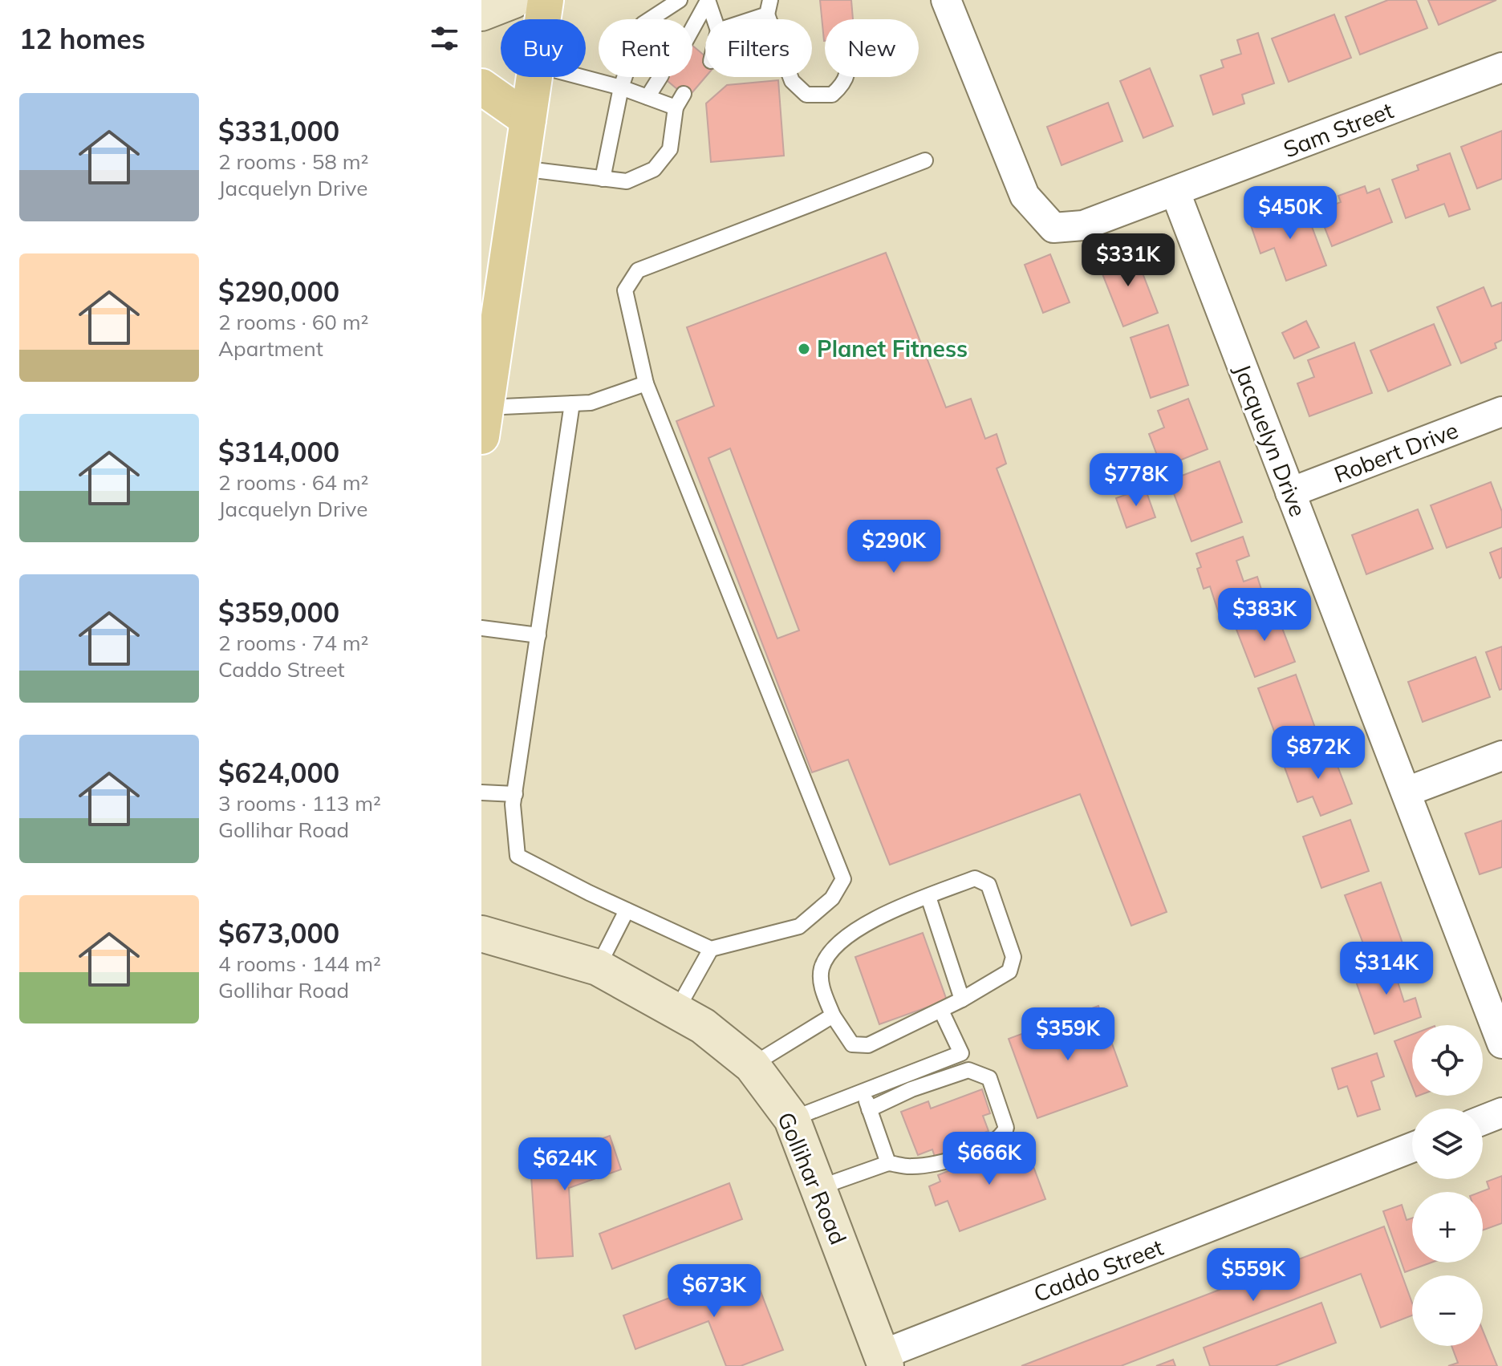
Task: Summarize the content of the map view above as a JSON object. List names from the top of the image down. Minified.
{"streets":{"street":["Sam Street","Jacquelyn Drive","Robert Drive","Gollihar Road","Caddo Street"]},"crossings":[["Sam Street","Jacquelyn Drive"],["Jacquelyn Drive","Robert Drive"],["Gollihar Road","Caddo Street"]],"places":["Planet Fitness"],"page":{"heading":"12 homes","chip":["Buy","Rent","Filters","New"],"list":[{"name":"$331,000","note":"2 rooms · 58 m² · Jacquelyn Drive"},{"name":"$290,000","note":"2 rooms · 60 m² · Apartment"},{"name":"$314,000","note":"2 rooms · 64 m² · Jacquelyn Drive"},{"name":"$359,000","note":"2 rooms · 74 m² · Caddo Street"},{"name":"$624,000","note":"3 rooms · 113 m² · Gollihar Road"},{"name":"$673,000","note":"4 rooms · 144 m² · Gollihar Road"}],"price":["$450K","$331K","$778K","$290K","$383K","$872K","$314K","$359K","$666K","$624K","$559K","$673K"],"map_buttons":["+","−"]}}
